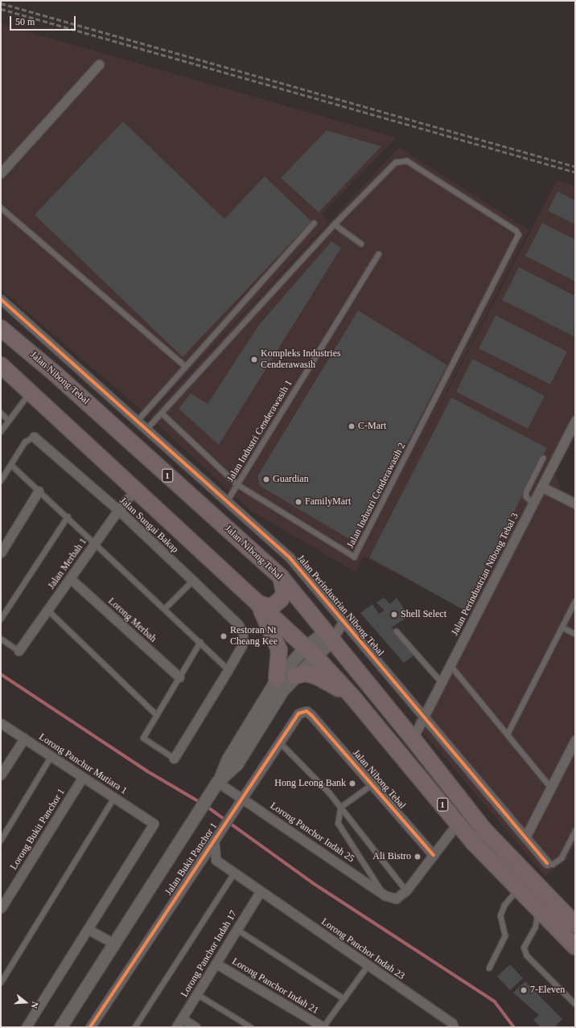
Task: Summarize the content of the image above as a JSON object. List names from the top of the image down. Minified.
{"streets":{"highway":["Jalan Nibong Tebal","1"],"street":["Jalan Sungai Bakap","Jalan Merbah 1","Jalan Perindustrian Nibong Tebal 3","Jalan Perindustrian Nibong Tebal","Lorong Merbah","Lorong Panchur Mutiara 1","Lorong Bukit Panchor 1","Lorong Panchor Indah 25","Jalan Bukit Panchor 1","Lorong Panchor Indah 23","Lorong Panchor Indah 17","Lorong Panchor Indah 21"],"lane":["Jalan Industri Cenderawasih 1","Jalan Industri Cenderawasih 2"]},"crossings":[["Jalan Nibong Tebal","Jalan Perindustrian Nibong Tebal 3"],["Jalan Nibong Tebal","Jalan Bukit Panchor 1"],["Jalan Industri Cenderawasih 1","Jalan Industri Cenderawasih 2"],["Jalan Industri Cenderawasih 1","Jalan Perindustrian Nibong Tebal"],["1","Jalan Merbah 1"],["1","Jalan Bukit Panchor 1"],["Jalan Sungai Bakap","Jalan Merbah 1"],["Jalan Merbah 1","Lorong Merbah"],["Jalan Perindustrian Nibong Tebal 3","Jalan Perindustrian Nibong Tebal"],["Lorong Panchur Mutiara 1","Lorong Bukit Panchor 1"],["Lorong Panchor Indah 25","Jalan Bukit Panchor 1"],["Jalan Bukit Panchor 1","Lorong Panchor Indah 23"],["Lorong Panchor Indah 23","Lorong Panchor Indah 17"],["Lorong Panchor Indah 17","Lorong Panchor Indah 21"]],"places":["Kompleks Industries Cenderawasih","C-Mart","Guardian","FamilyMart","Shell Select","Restoran Nt Cheang Kee","Hong Leong Bank","Ali Bistro","7-Eleven"],"scale_bar":"50 m","north":"right"}
